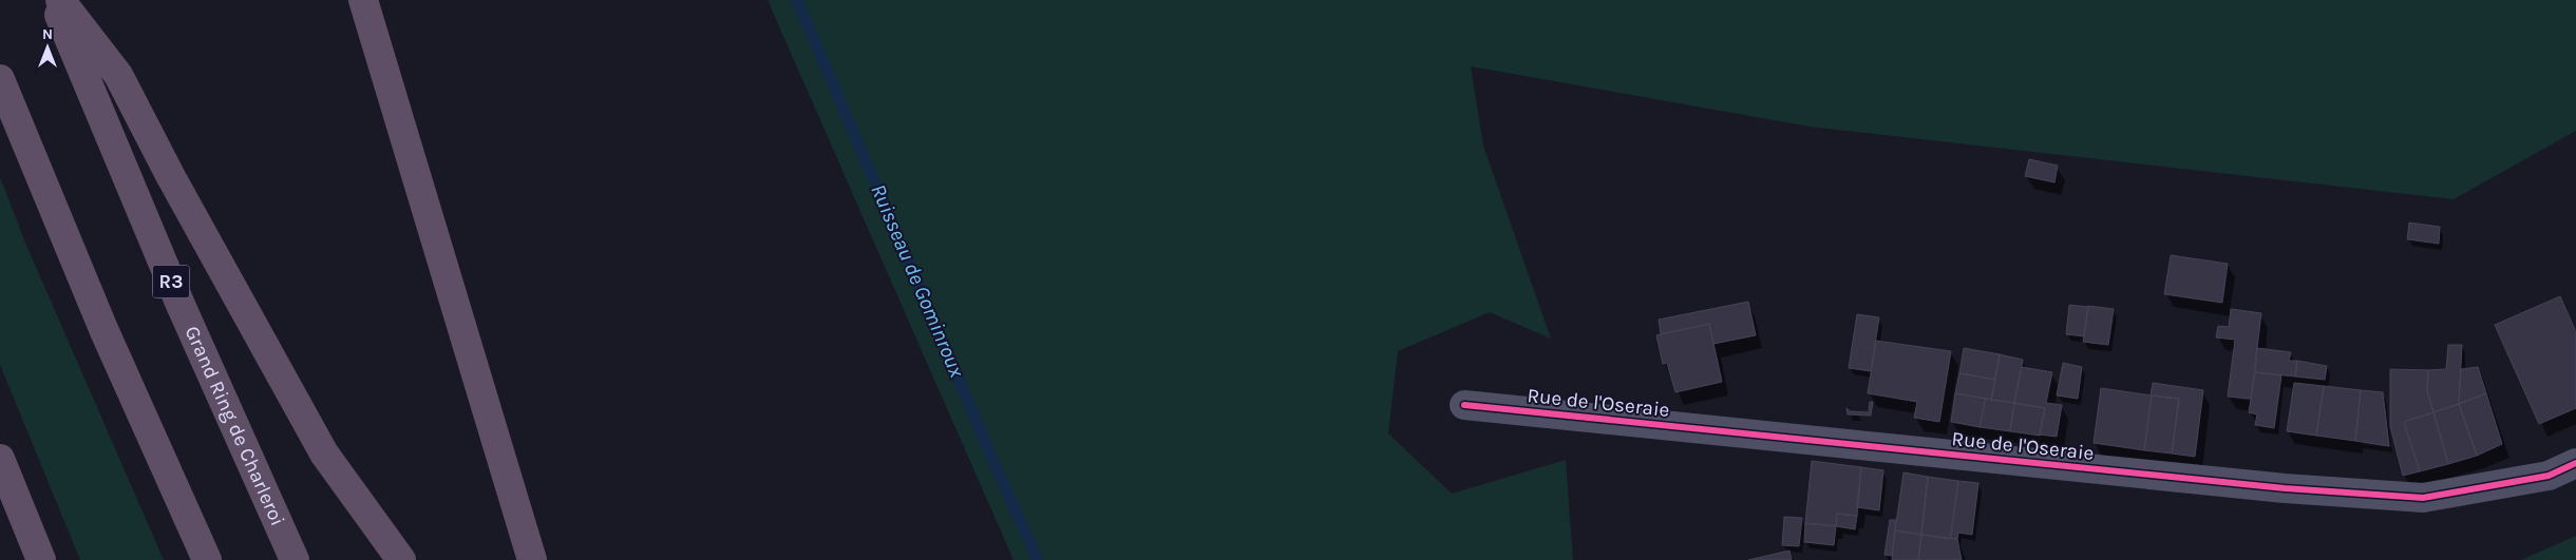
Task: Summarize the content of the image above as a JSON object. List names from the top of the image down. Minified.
{"streets":{"highway":["R3","Grand Ring de Charleroi"],"street":["Rue de l'Oseraie"]},"water":["Ruisseau de Gominroux"],"north":"top"}
